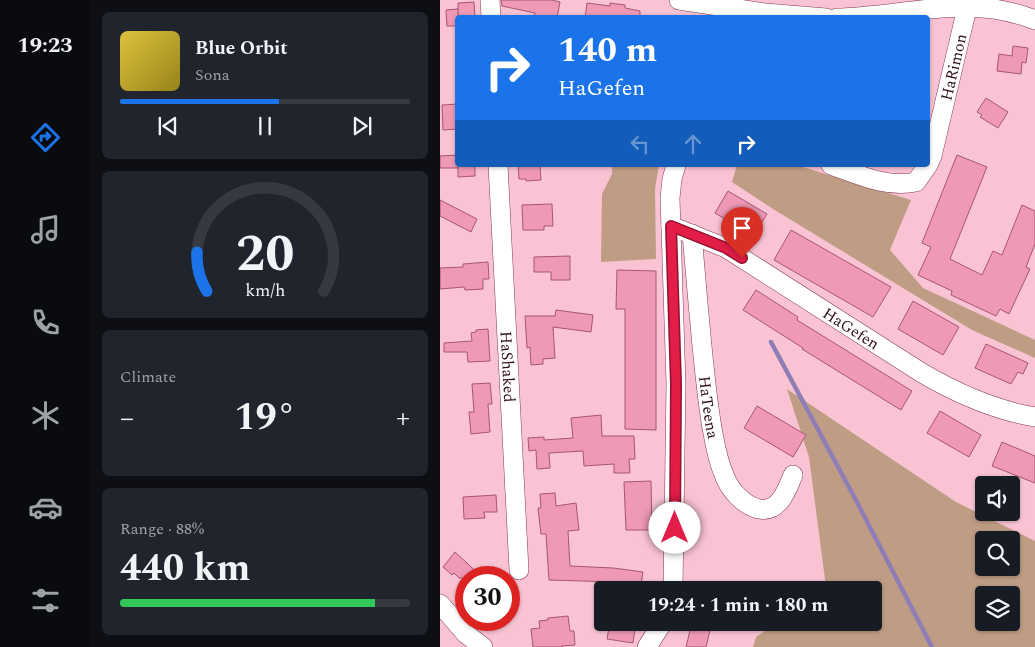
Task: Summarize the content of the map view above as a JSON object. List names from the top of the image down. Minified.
{"streets":{"street":["HaRimon","HaGefen","HaShaked","HaTeena"]},"crossings":[["HaGefen","HaTeena"]],"page":{"tabs":"19:23","turn":["140 m","HaGefen"],"song":["Blue Orbit","Sona"],"tile":["Climate",["Range · 88%","440 km"]],"heat":["−","19°","+"],"limit":"30","trip":"19:24 · 1 min · 180 m","gauge":["20","km/h"]}}
